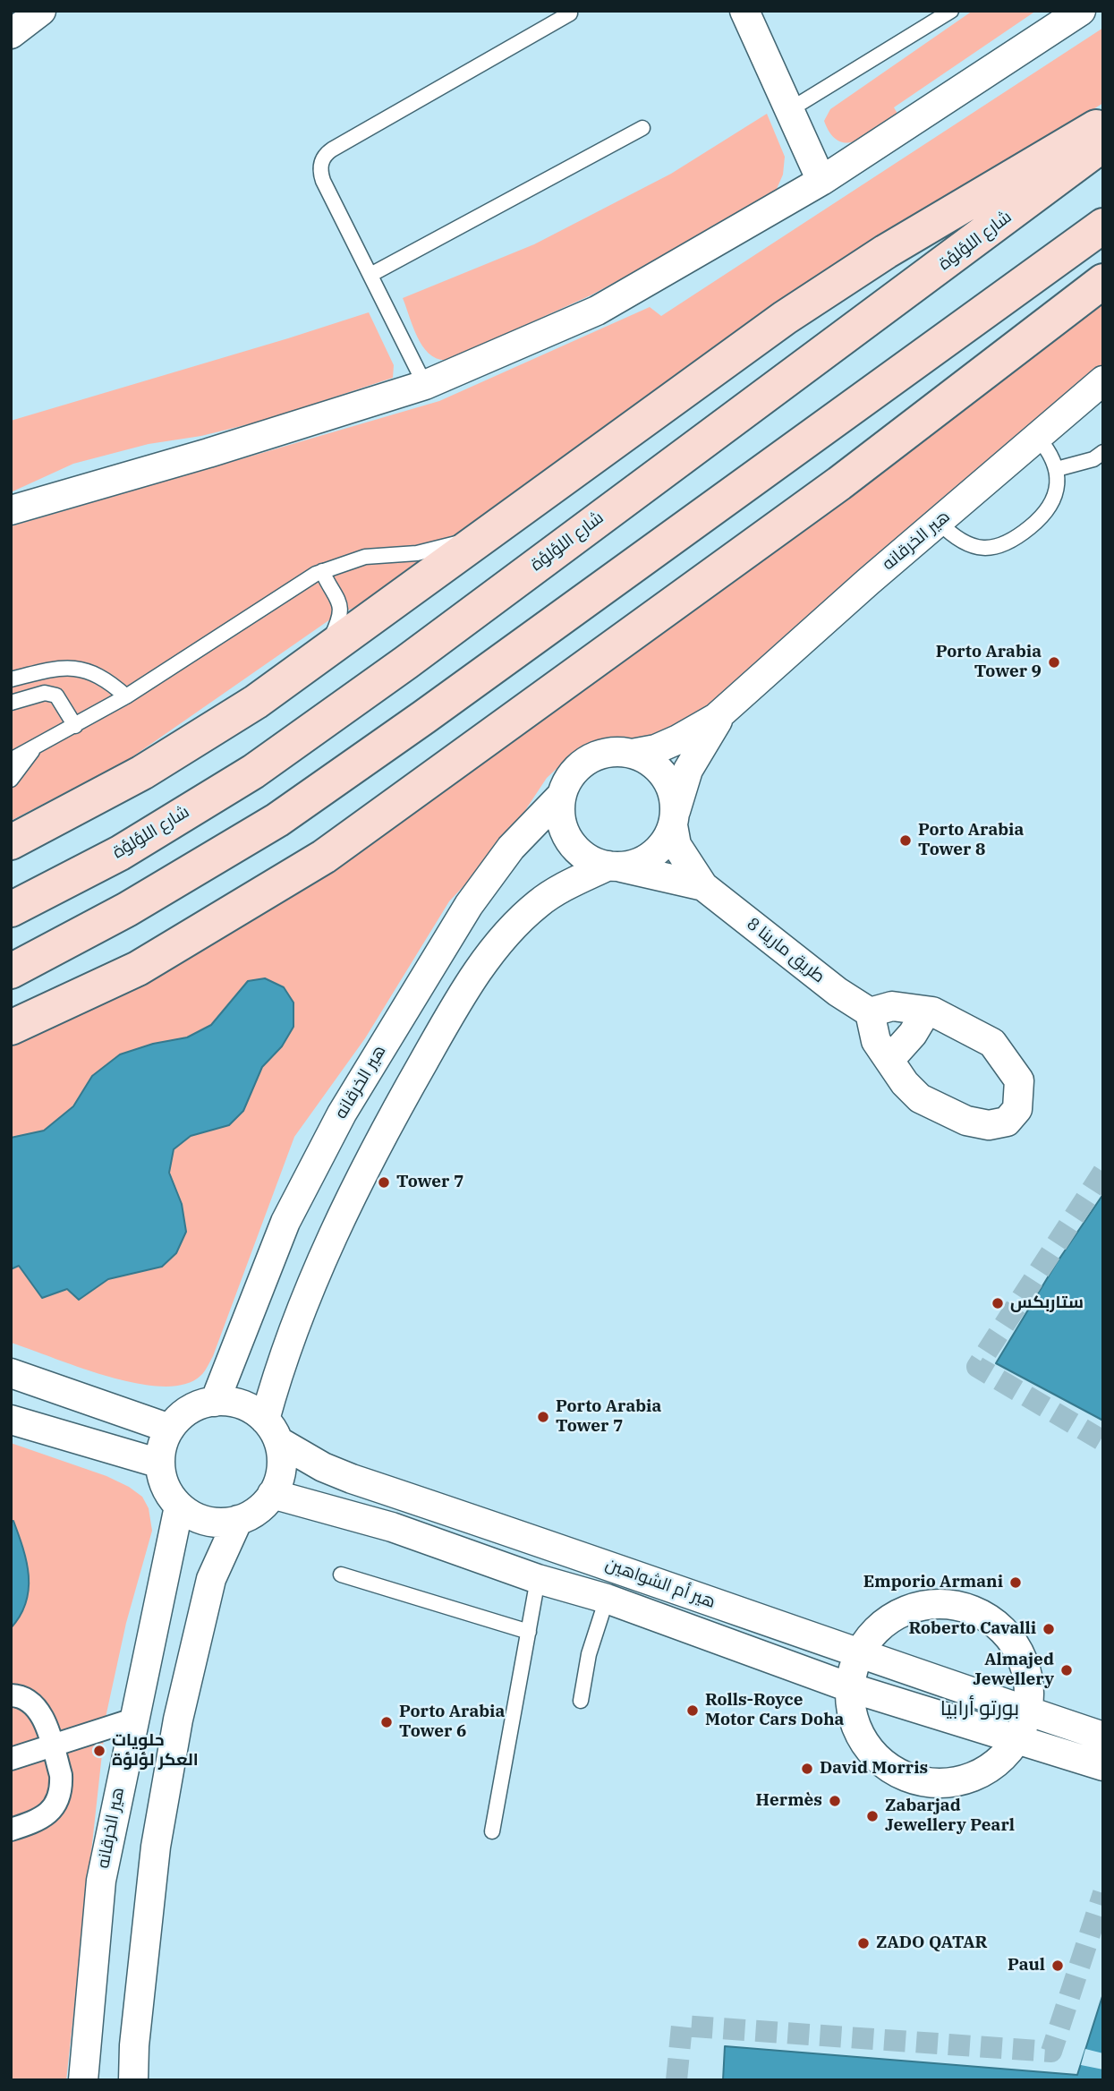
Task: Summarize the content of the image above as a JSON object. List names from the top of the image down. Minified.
{"streets":{"main road":["شارع اللؤلؤة"],"street":["هير الخرقانه","طريق مارينا 8","هير أم الشواهين"]},"crossings":[["هير الخرقانه","طريق مارينا 8"],["هير الخرقانه","هير أم الشواهين"]],"districts":["بورتو أرابيا"],"places":["Porto Arabia Tower 9","Porto Arabia Tower 8","Tower 7","ستاربكس","Porto Arabia Tower 7","Emporio Armani","Roberto Cavalli","Almajed Jewellery","Rolls-Royce Motor Cars Doha","Porto Arabia Tower 6","حلويات العكر لؤلؤة","David Morris","Hermès","Zabarjad Jewellery Pearl","ZADO QATAR","Paul"]}
